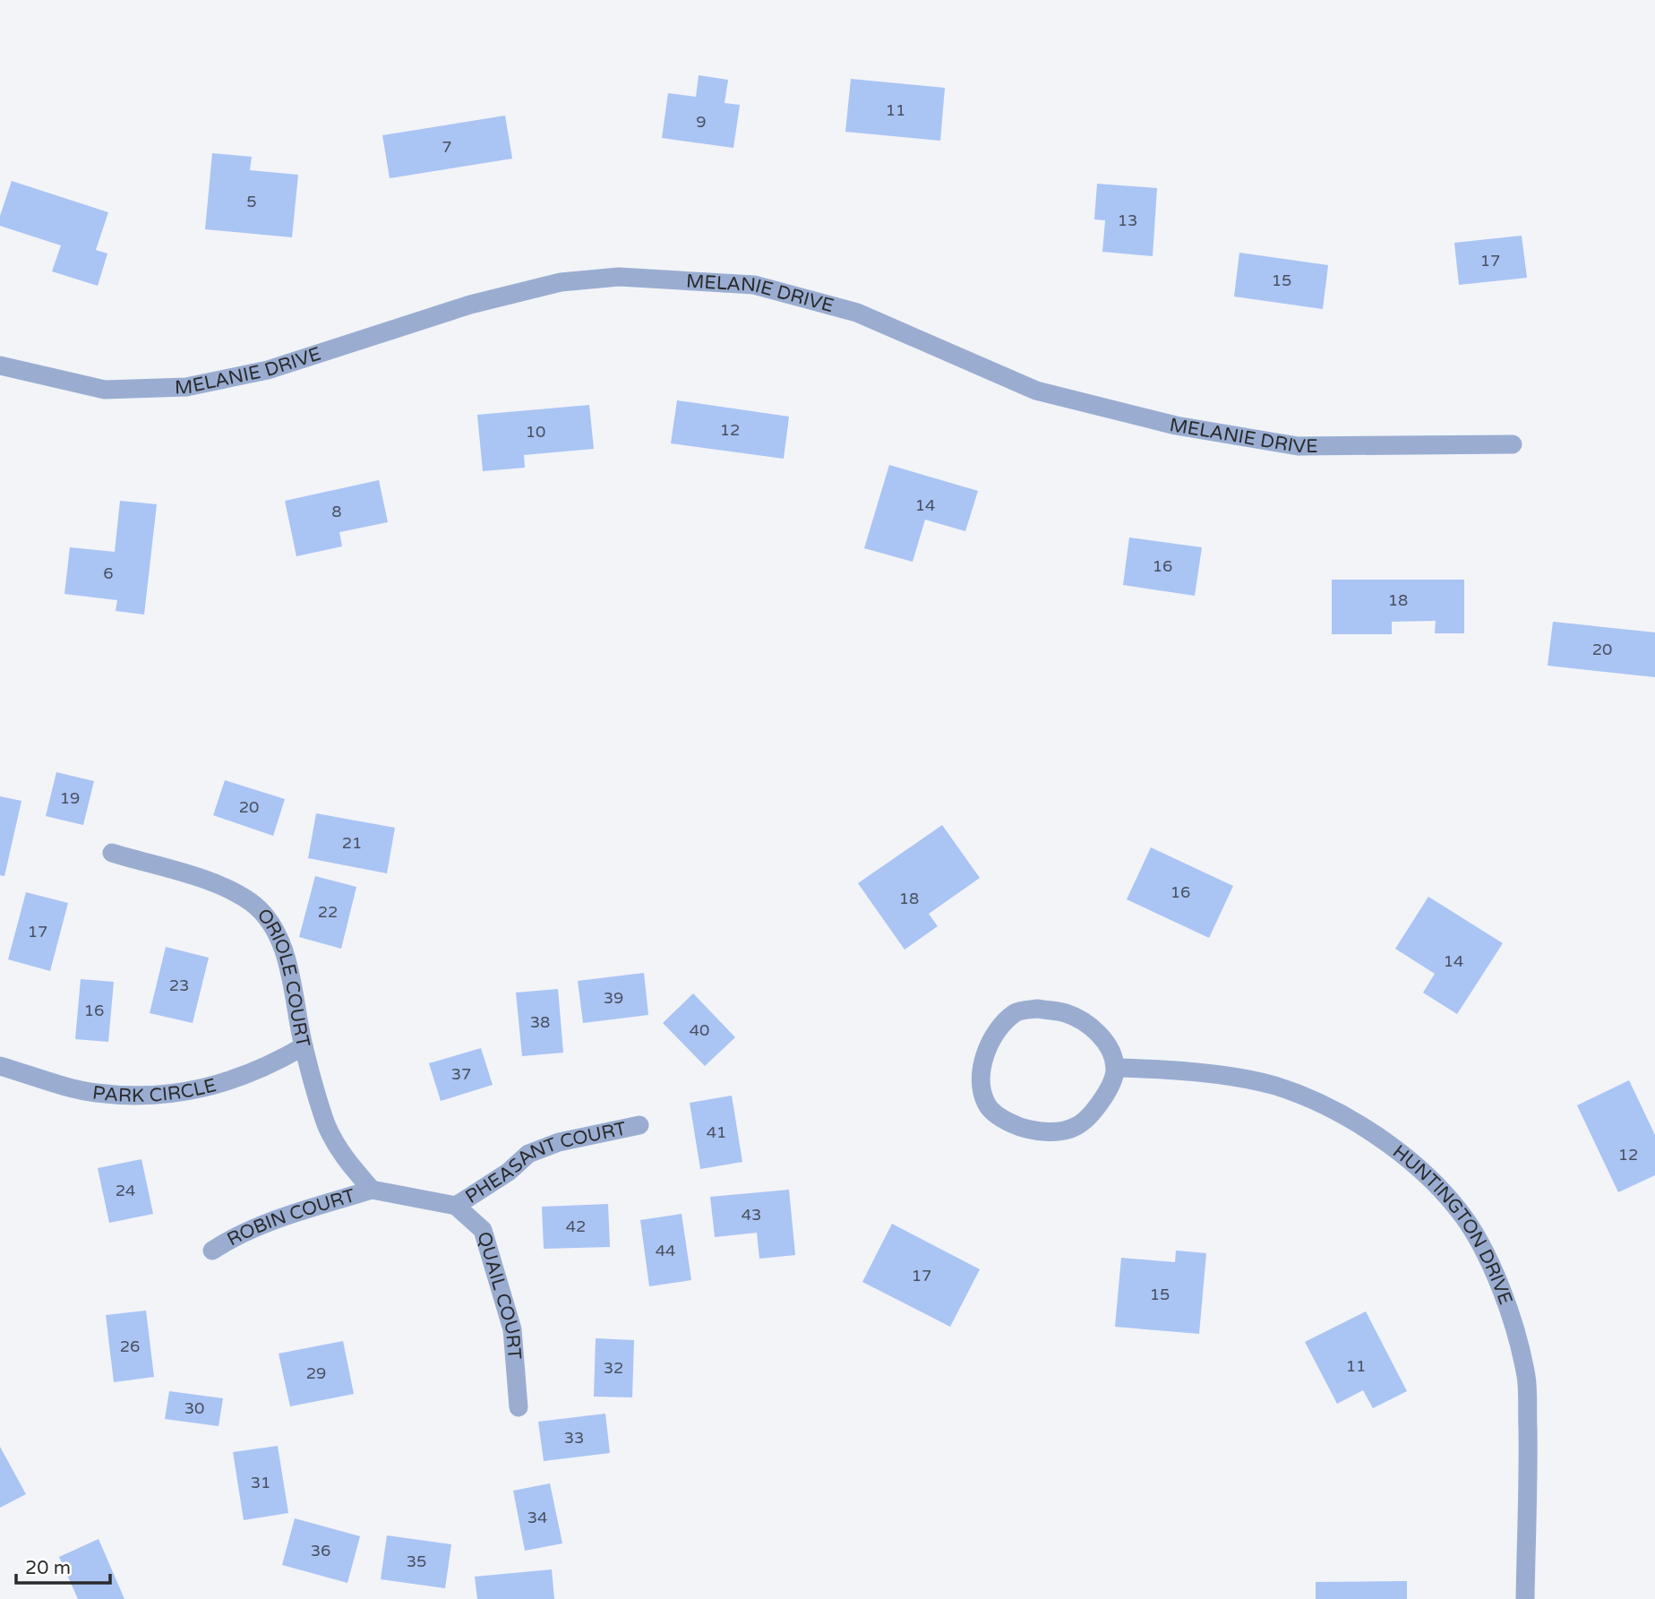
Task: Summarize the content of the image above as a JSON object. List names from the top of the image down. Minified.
{"streets":{"street":["MELANIE DRIVE","ORIOLE COURT","PARK CIRCLE","PHEASANT COURT","ROBIN COURT","HUNTINGTON DRIVE","QUAIL COURT"]},"crossings":[["ORIOLE COURT","PARK CIRCLE"],["ORIOLE COURT","ROBIN COURT"],["PHEASANT COURT","QUAIL COURT"]],"house_numbers":["11","9","7","5","13","17","15","12","10","14","8","16","6","18","20","19","20","21","16","18","22","17","14","23","39","16","38","40","37","41","12","24","43","42","44","17","15","26","11","32","29","30","33","31","34","36","35"],"scale_bar":"20 m"}
